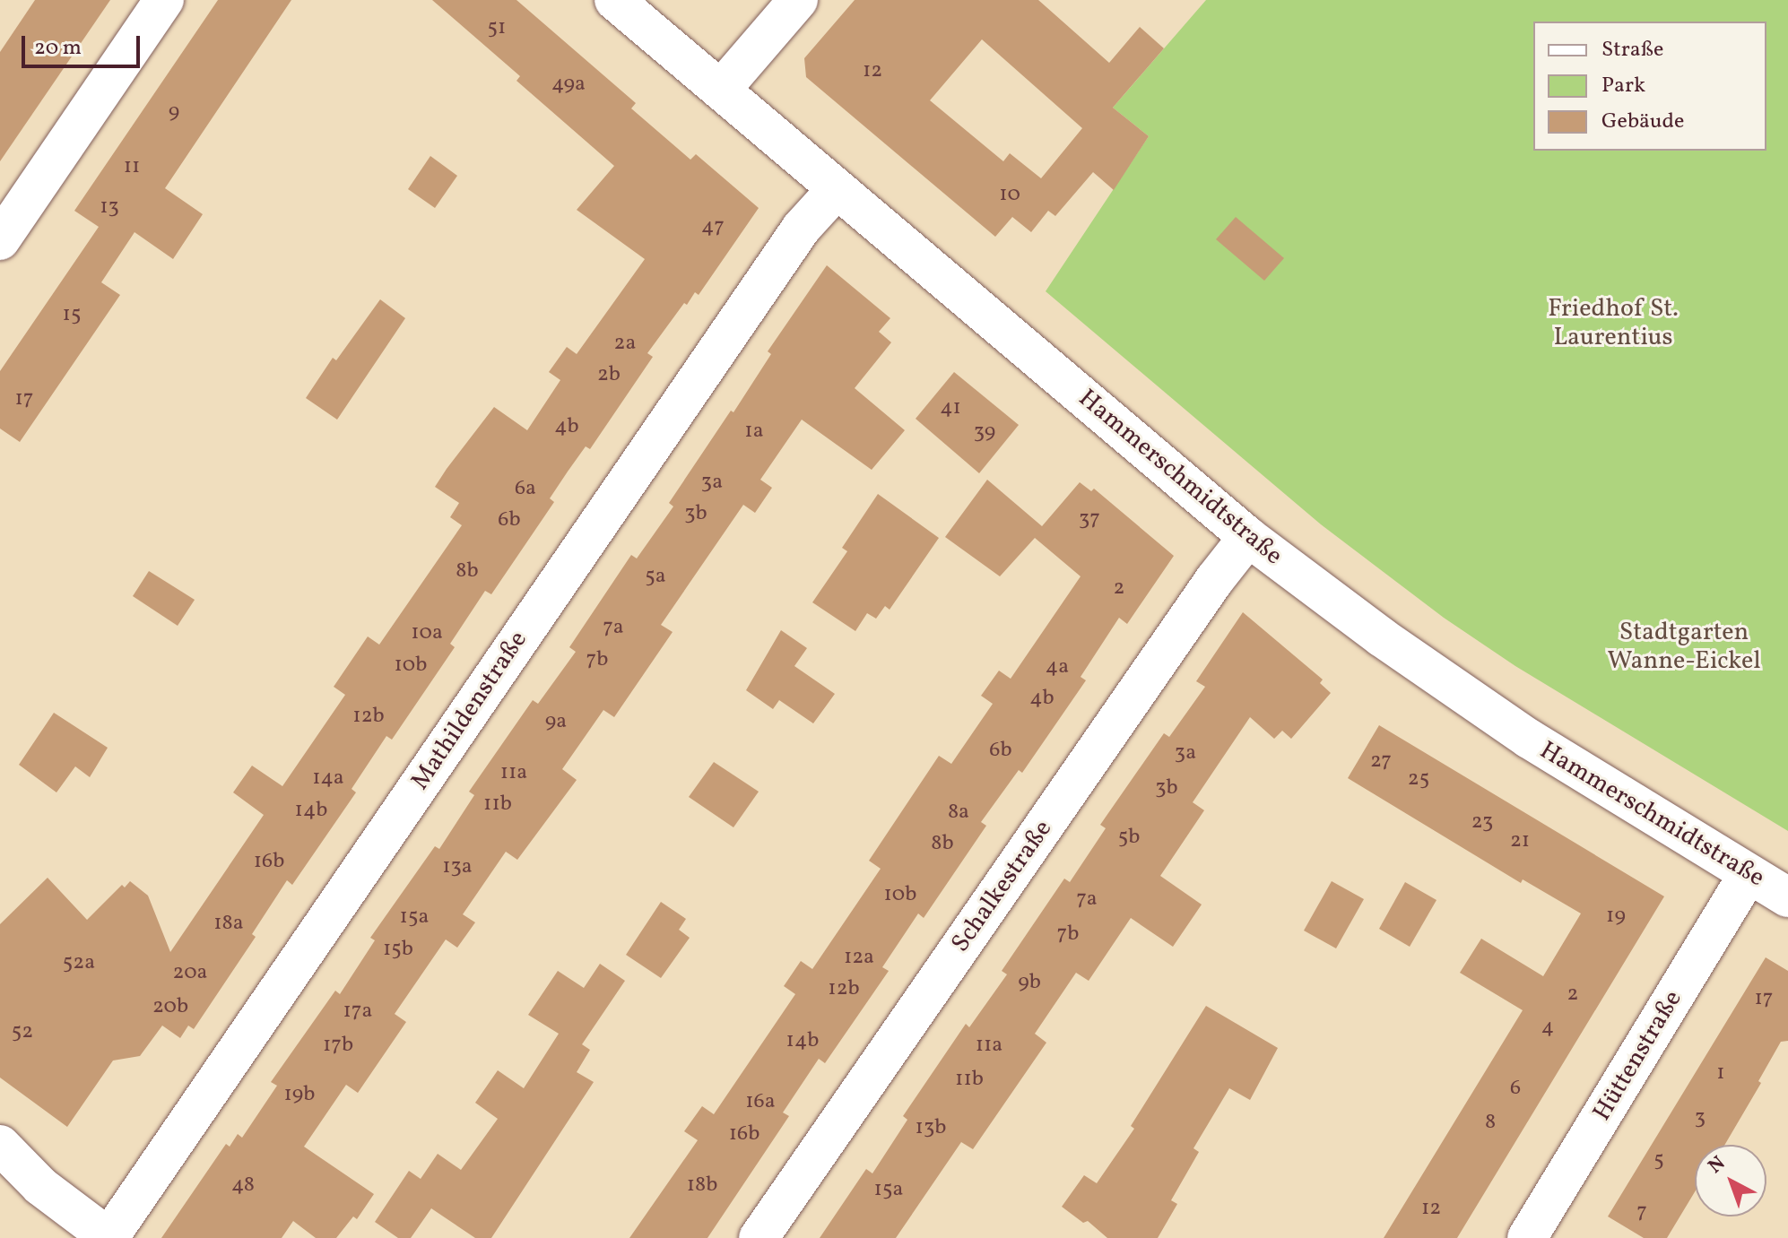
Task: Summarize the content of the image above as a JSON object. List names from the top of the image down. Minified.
{"streets":{"street":["Hammerschmidtstraße","Mathildenstraße","Schalkestraße","Hüttenstraße"]},"crossings":[["Hammerschmidtstraße","Mathildenstraße"],["Hammerschmidtstraße","Schalkestraße"],["Hammerschmidtstraße","Hüttenstraße"]],"parks":["Friedhof St. Laurentius","Stadtgarten Wanne-Eickel"],"house_numbers":["51","12","49a","9","11","10","13","47","15","2a","2b","17","41","4b","1a","39","3a","6a","3b","37","6b","8b","5a","2","7a","10a","7b","10b","4a","4b","12b","9a","6b","3a","27","11a","14a","25","3b","11b","14b","8a","23","5b","21","8b","16b","13a","10b","7a","19","15a","18a","7b","15b","12a","52a","20a","9b","12b","2","17","20b","17a","4","52","14b","17b","11a","1","11b","6","19b","16a","3","8","13b","16b","5","48","18b","15a","12","7"],"legend":["Straße","Park","Gebäude"],"scale_bar":"20 m","north":"top left"}
